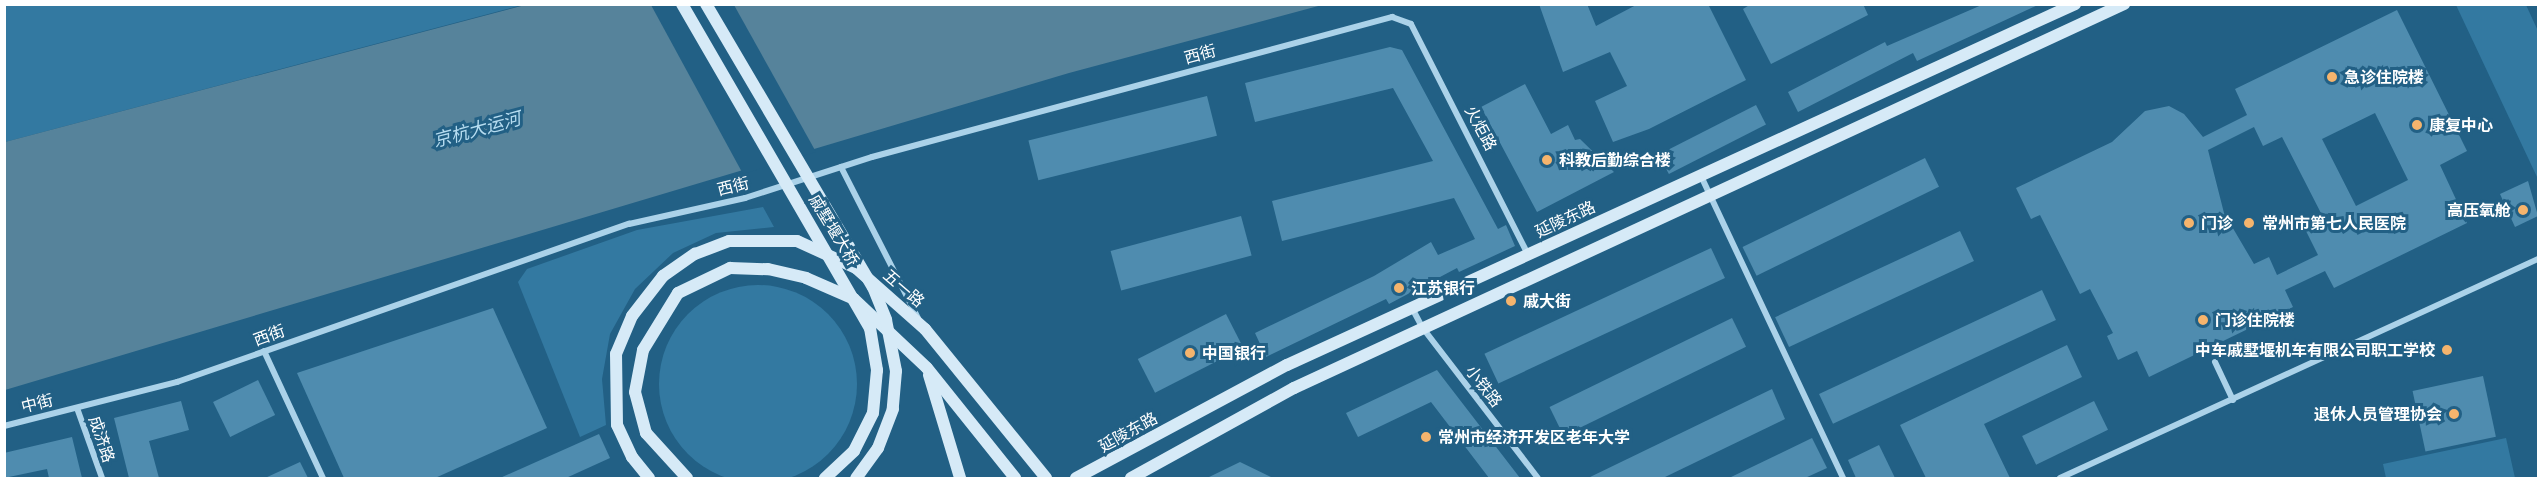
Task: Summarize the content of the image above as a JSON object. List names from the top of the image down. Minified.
{"streets":{"main road":["延陵东路","戚墅堰大桥","五一路"],"street":["西街","火炬路","小铁路","中街","成济路"]},"crossings":[["西街","火炬路"],["西街","中街"],["西街","成济路"],["火炬路","延陵东路"],["延陵东路","小铁路"],["中街","成济路"]],"water":["京杭大运河"],"places":["急诊住院楼","康复中心","科教后勤综合楼","高压氧舱","门诊","常州市第七人民医院","江苏银行","戚大街","门诊住院楼","中车戚墅堰机车有限公司职工学校","中国银行","退休人员管理协会","常州市经济开发区老年大学"]}
